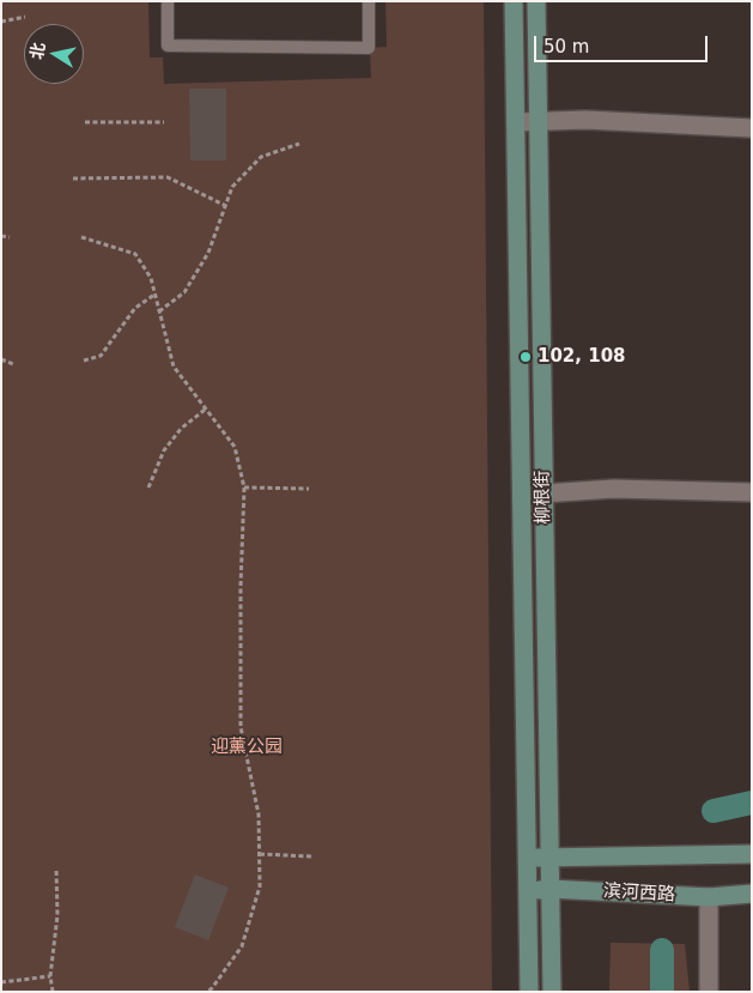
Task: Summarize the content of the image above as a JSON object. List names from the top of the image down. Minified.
{"streets":{"main road":["柳根街","滨河西路"]},"crossings":[["柳根街","滨河西路"]],"parks":["迎薰公园"],"places":["102, 108"],"scale_bar":"50 m","north":"left"}
